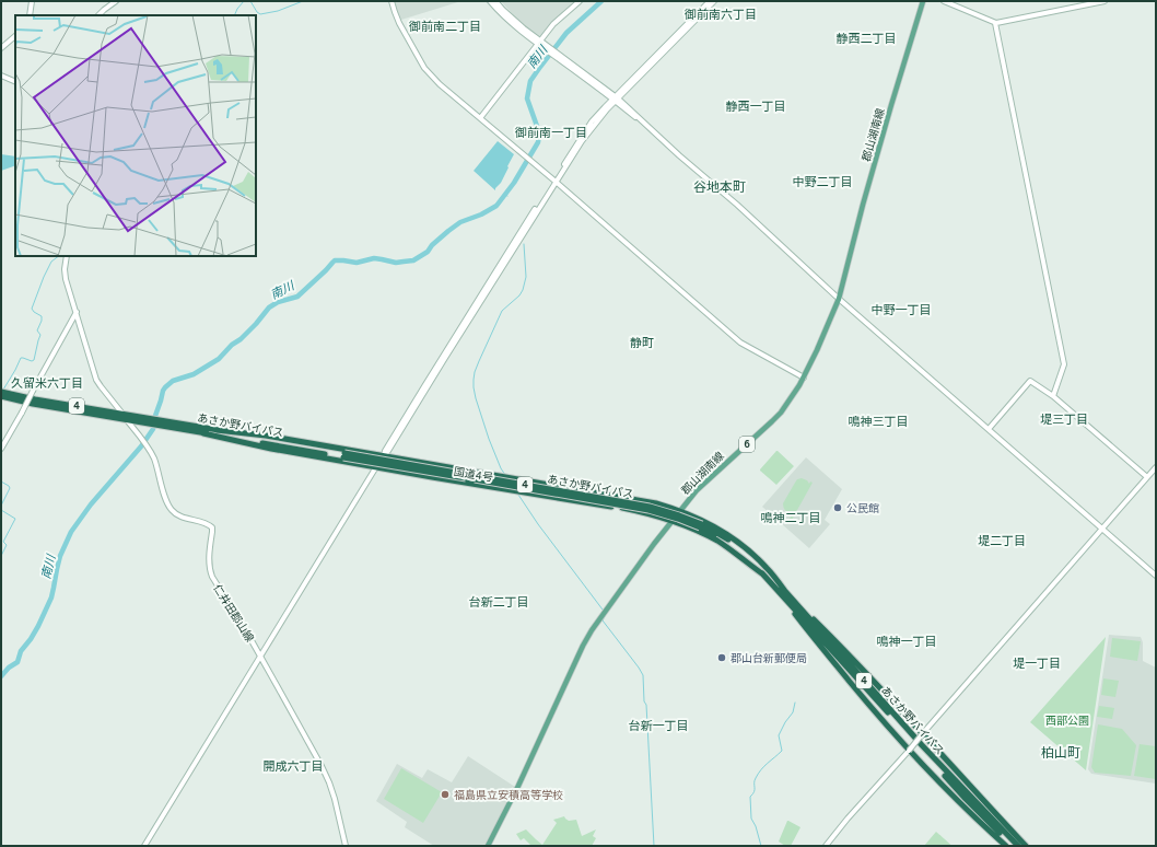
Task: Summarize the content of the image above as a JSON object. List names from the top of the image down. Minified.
{"streets":{"highway":["4","あさか野バイパス","国道4号"],"main road":["郡山湖南線","6"],"street":["仁井田郡山線"]},"crossings":[["郡山湖南線","4"],["郡山湖南線","国道4号"],["4","あさか野バイパス"],["4","国道4号"],["あさか野バイパス","仁井田郡山線"]],"districts":["御前南六丁目","御前南二丁目","静西二丁目","静西一丁目","御前南一丁目","中野二丁目","谷地本町","中野一丁目","静町","久留米六丁目","堤三丁目","鳴神三丁目","鳴神二丁目","堤二丁目","台新二丁目","鳴神一丁目","堤一丁目","台新一丁目","柏山町","開成六丁目"],"water":["南川"],"parks":["西部公園"],"places":["公民館","郡山台新郵便局","福島県立安積高等学校"]}
